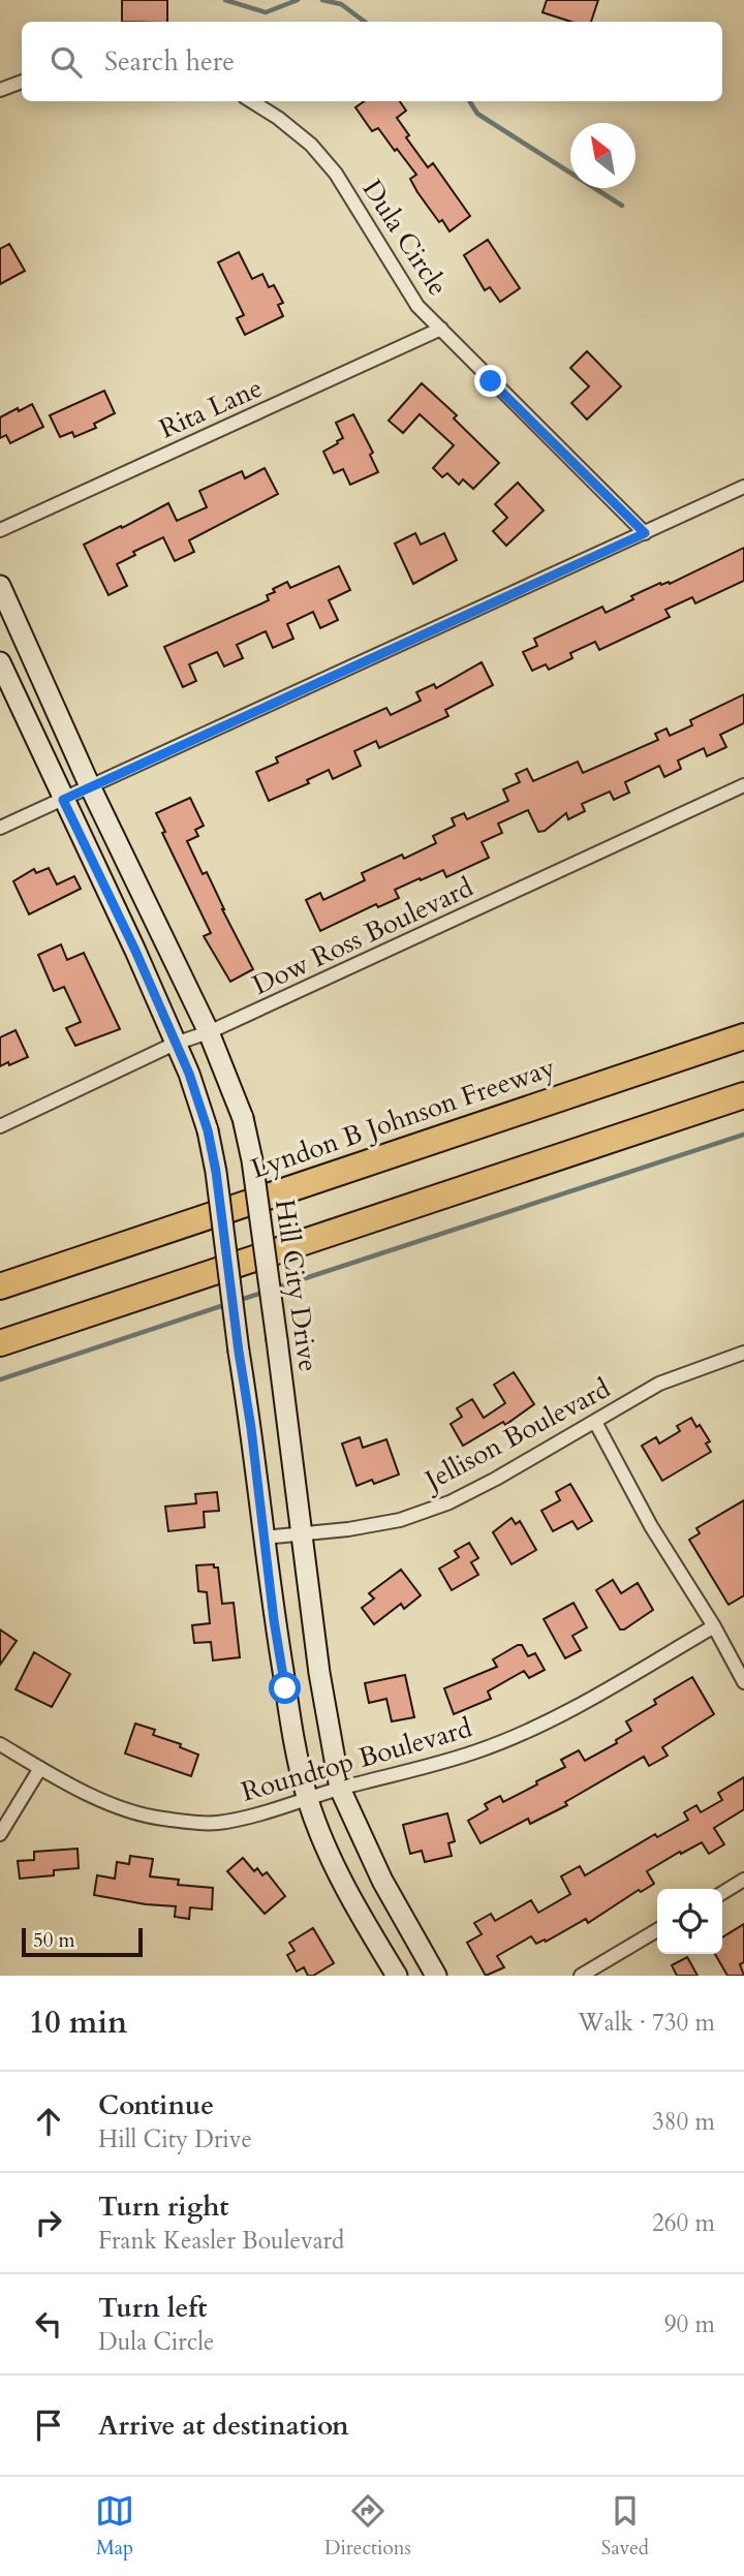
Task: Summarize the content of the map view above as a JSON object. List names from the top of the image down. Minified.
{"streets":{"highway":["Lyndon B Johnson Freeway"],"street":["Dula Circle","Rita Lane","Dow Ross Boulevard","Hill City Drive","Jellison Boulevard","Roundtop Boulevard"]},"crossings":[["Dula Circle","Rita Lane"],["Dow Ross Boulevard","Hill City Drive"],["Hill City Drive","Jellison Boulevard"],["Hill City Drive","Roundtop Boulevard"]],"scale_bar":"50 m","north":"top left","page":{"search":"Search here","scale":"50 m","heading":["10 min","Walk · 730 m"],"list":[["Continue","Hill City Drive","380 m"],["Turn right","Frank Keasler Boulevard","260 m"],["Turn left","Dula Circle","90 m"],"Arrive at destination"],"nav":["Map","Directions","Saved"]}}
